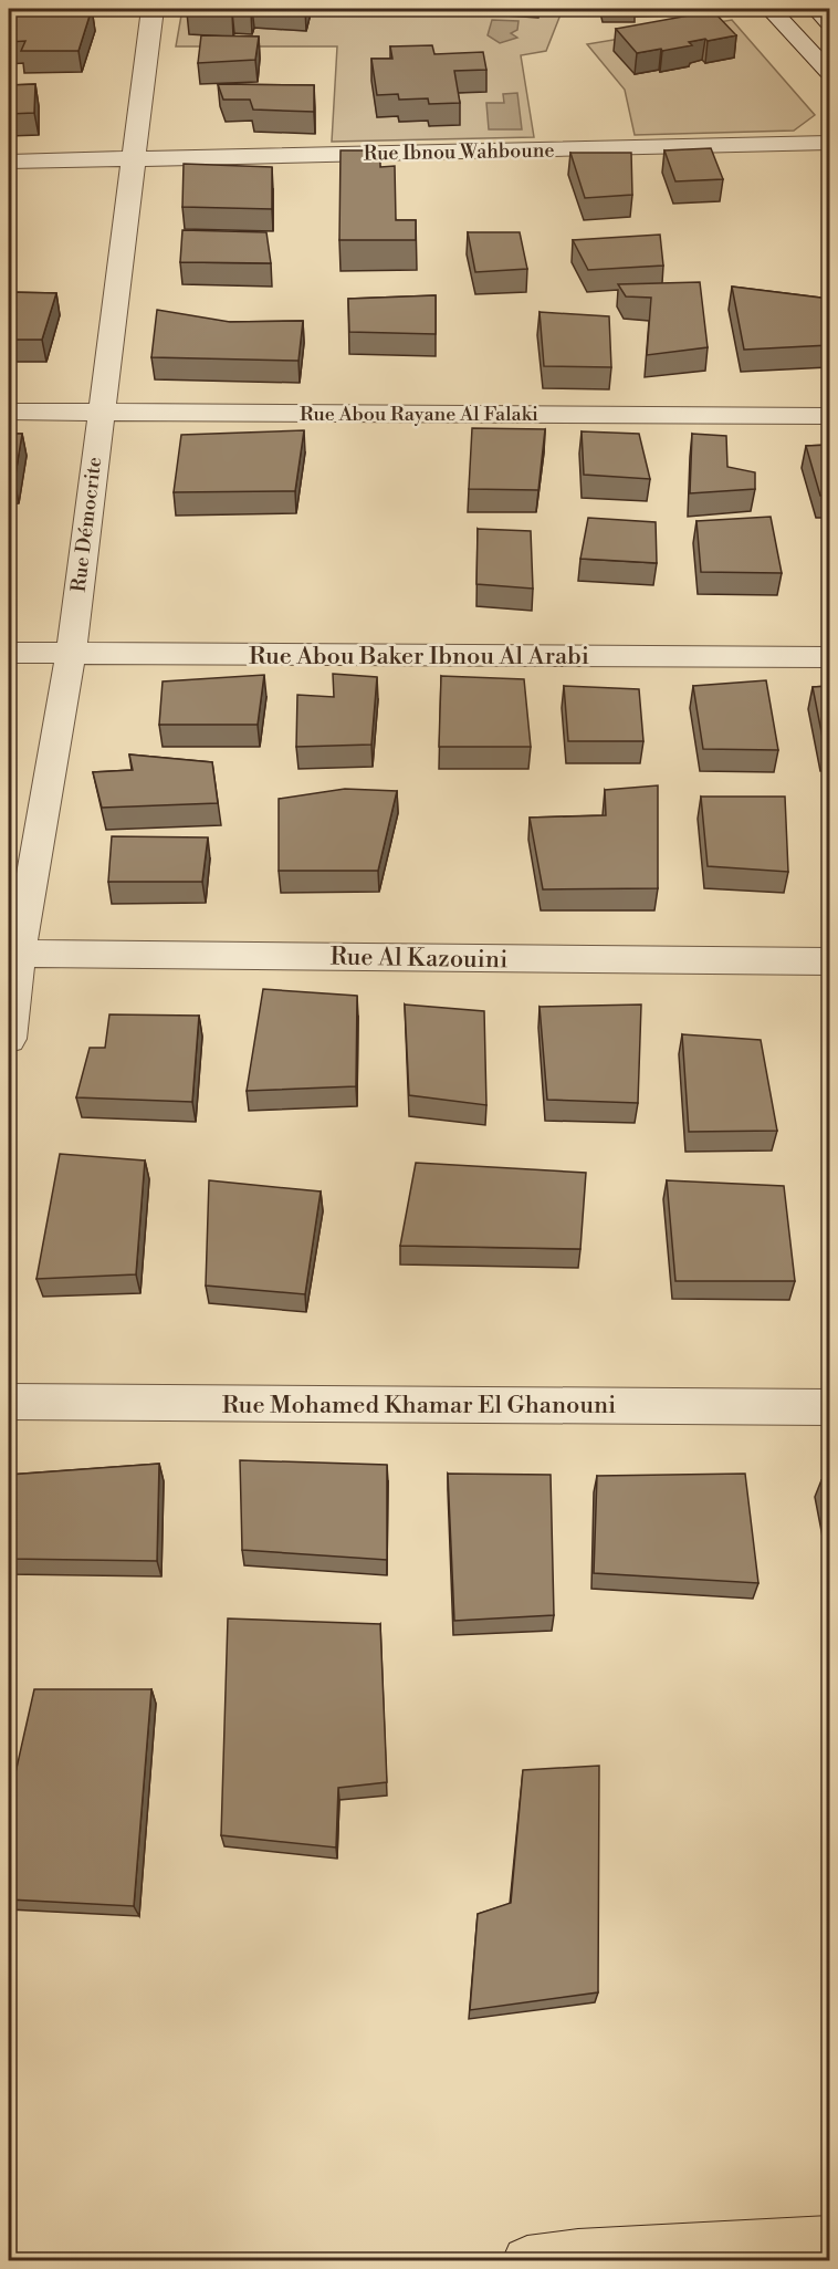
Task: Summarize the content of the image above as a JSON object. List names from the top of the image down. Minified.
{"streets":{"street":["Rue Ibnou Wahboune","Rue Abou Rayane Al Falaki","Rue Démocrite","Rue Abou Baker Ibnou Al Arabi","Rue Al Kazouini","Rue Mohamed Khamar El Ghanouni"]},"crossings":[["Rue Ibnou Wahboune","Rue Démocrite"],["Rue Abou Rayane Al Falaki","Rue Démocrite"],["Rue Démocrite","Rue Abou Baker Ibnou Al Arabi"],["Rue Démocrite","Rue Al Kazouini"]]}
